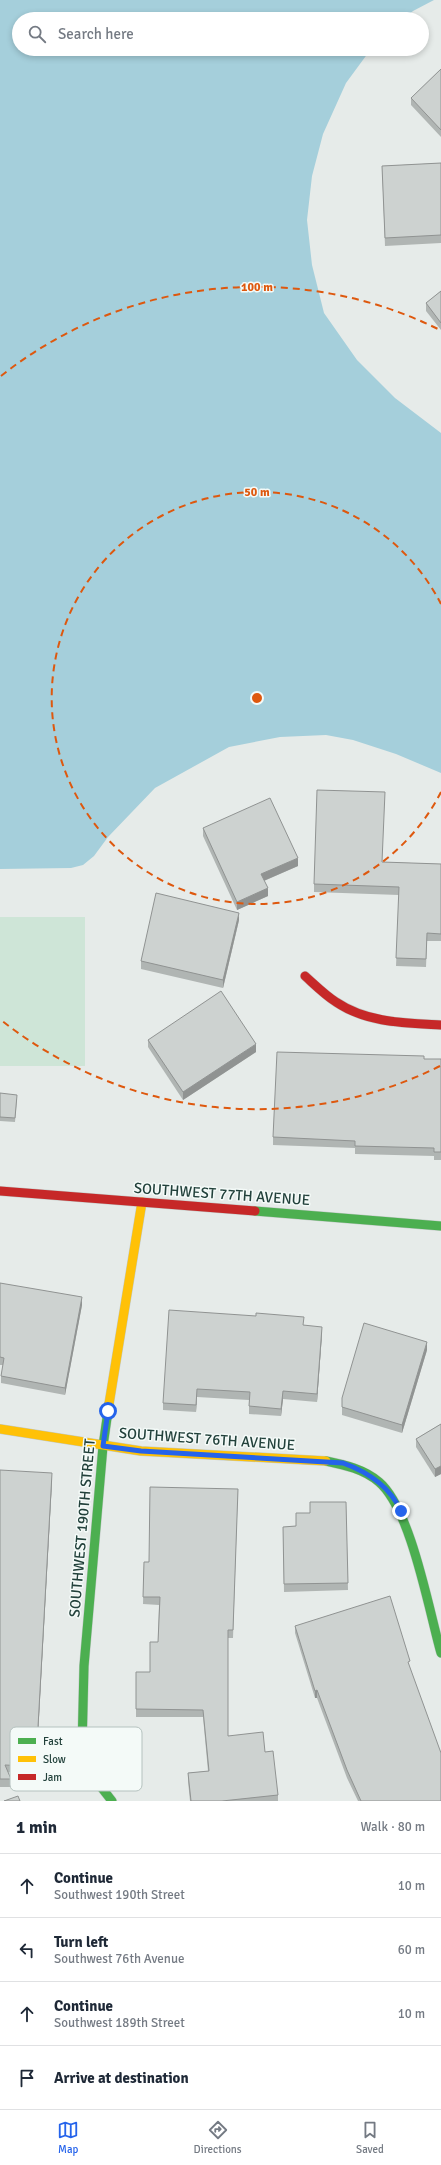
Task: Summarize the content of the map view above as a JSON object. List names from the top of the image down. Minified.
{"streets":{"street":["SOUTHWEST 77TH AVENUE","SOUTHWEST 76TH AVENUE","SOUTHWEST 190TH STREET"]},"crossings":[["SOUTHWEST 77TH AVENUE","SOUTHWEST 190TH STREET"],["SOUTHWEST 76TH AVENUE","SOUTHWEST 190TH STREET"]],"legend":["Fast","Slow","Jam"],"page":{"search":"Search here","heading":["1 min","Walk · 80 m"],"list":[["Continue","Southwest 190th Street","10 m"],["Turn left","Southwest 76th Avenue","60 m"],["Continue","Southwest 189th Street","10 m"],"Arrive at destination"],"nav":["Map","Directions","Saved"]},"rings":["100 m","50 m"]}
